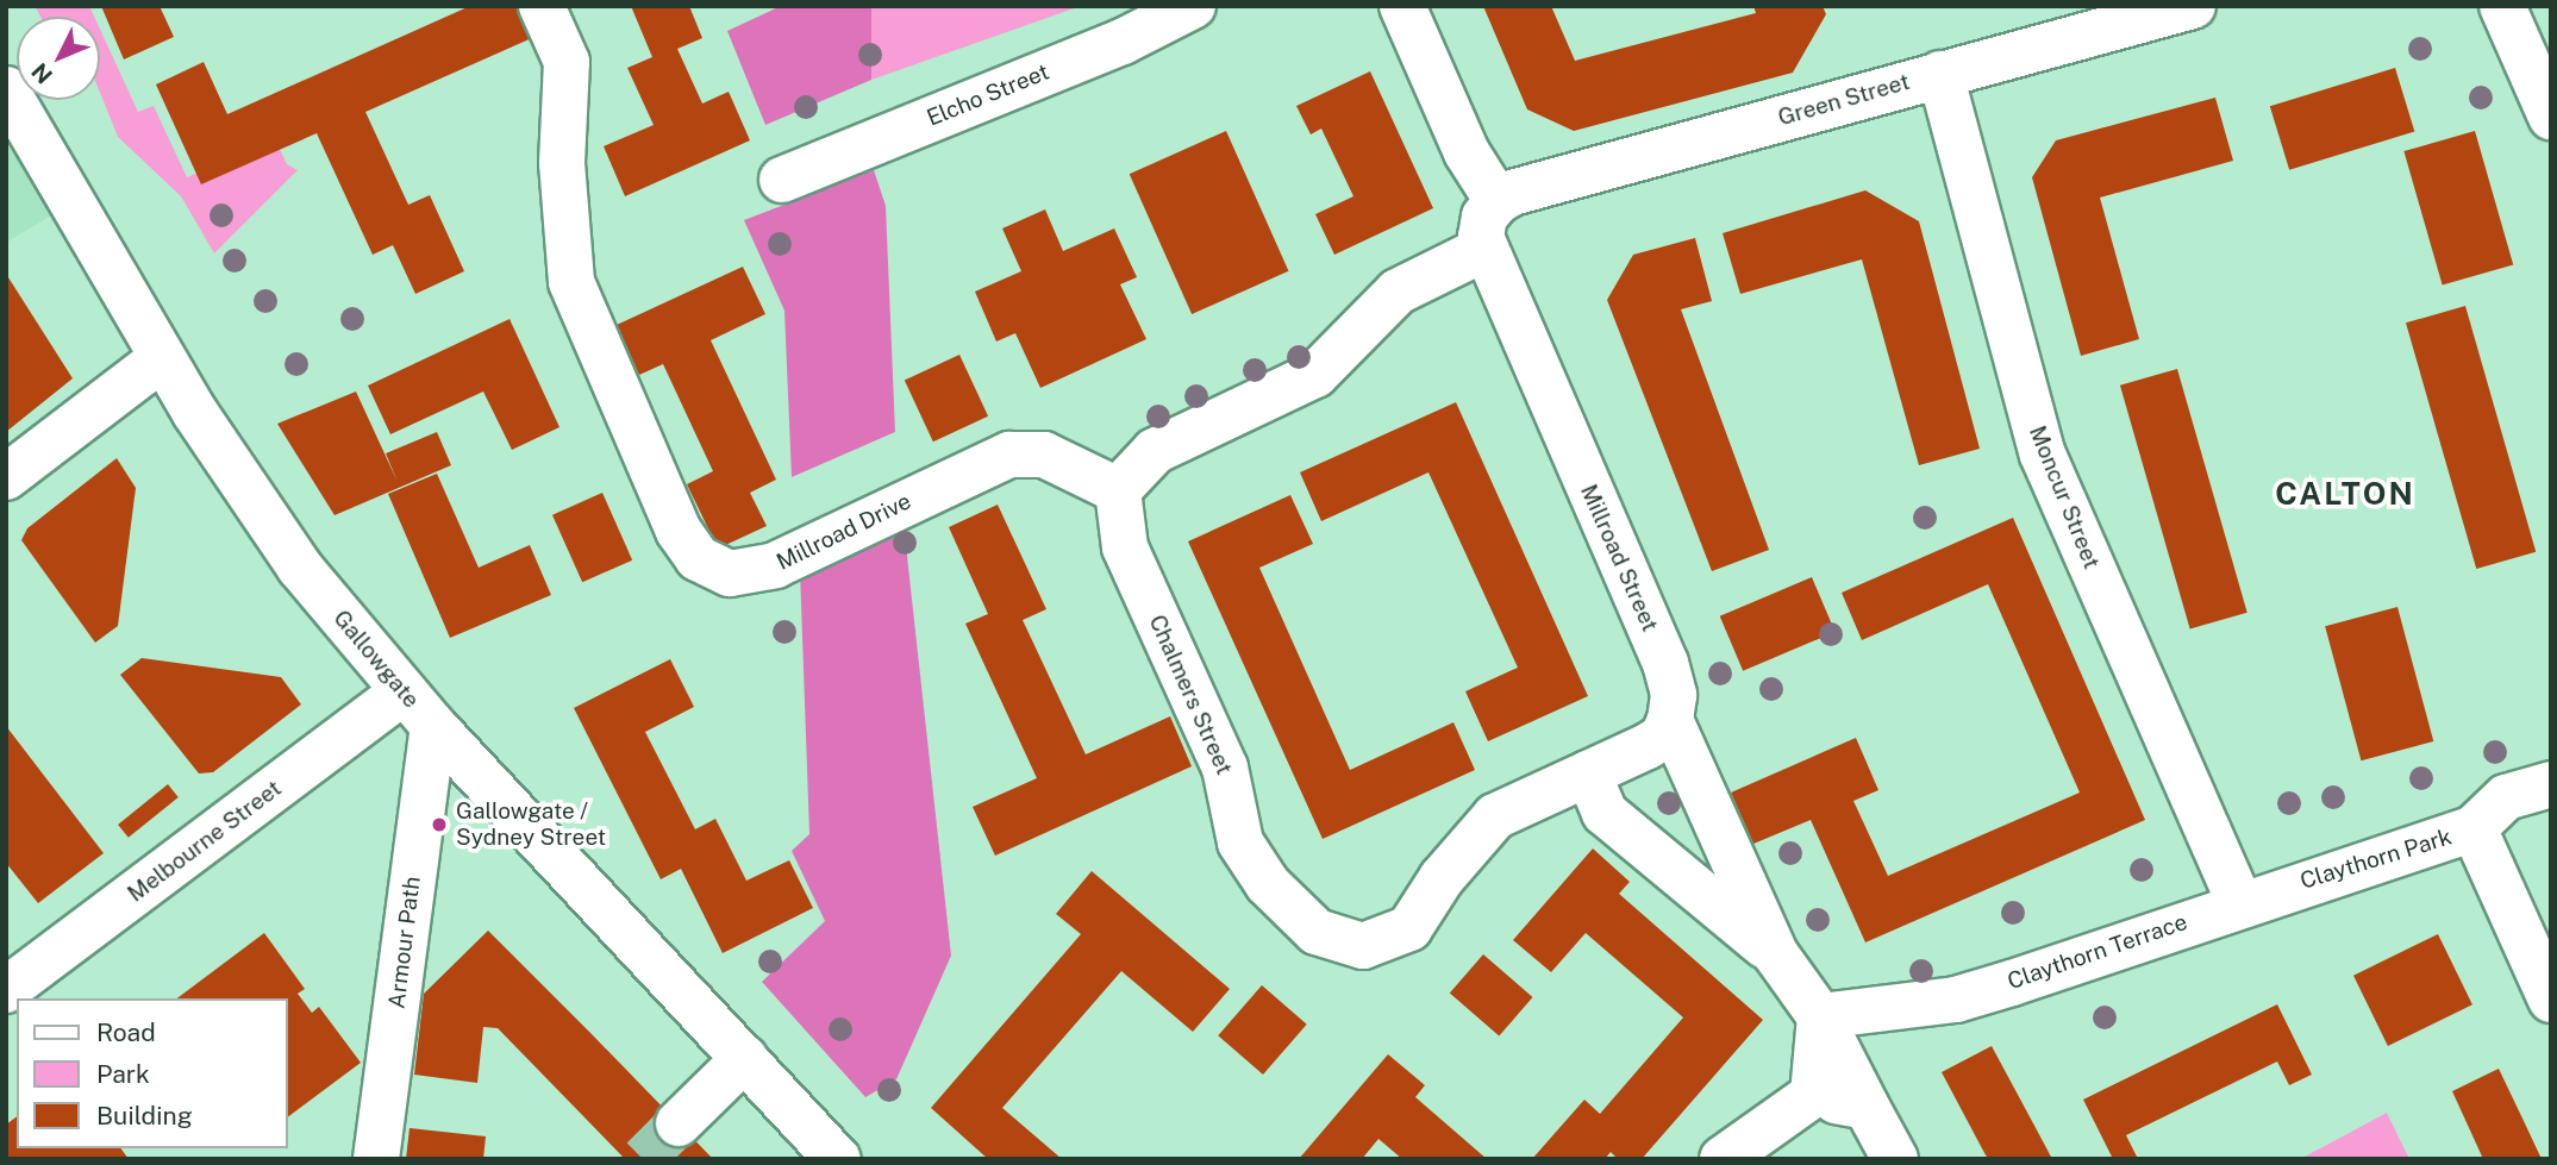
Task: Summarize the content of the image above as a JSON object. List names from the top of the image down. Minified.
{"streets":{"street":["Elcho Street","Green Street","Moncur Street","Millroad Drive","Millroad Street","Gallowgate","Chalmers Street","Melbourne Street","Claythorn Park","Armour Path","Claythorn Terrace"]},"crossings":[["Green Street","Moncur Street"],["Moncur Street","Claythorn Park"],["Moncur Street","Claythorn Terrace"],["Millroad Drive","Chalmers Street"],["Millroad Street","Chalmers Street"],["Millroad Street","Claythorn Terrace"],["Gallowgate","Melbourne Street"],["Gallowgate","Armour Path"],["Claythorn Park","Claythorn Terrace"]],"districts":["CALTON"],"places":["Gallowgate / Sydney Street"],"legend":["Road","Park","Building"],"north":"bottom left"}
